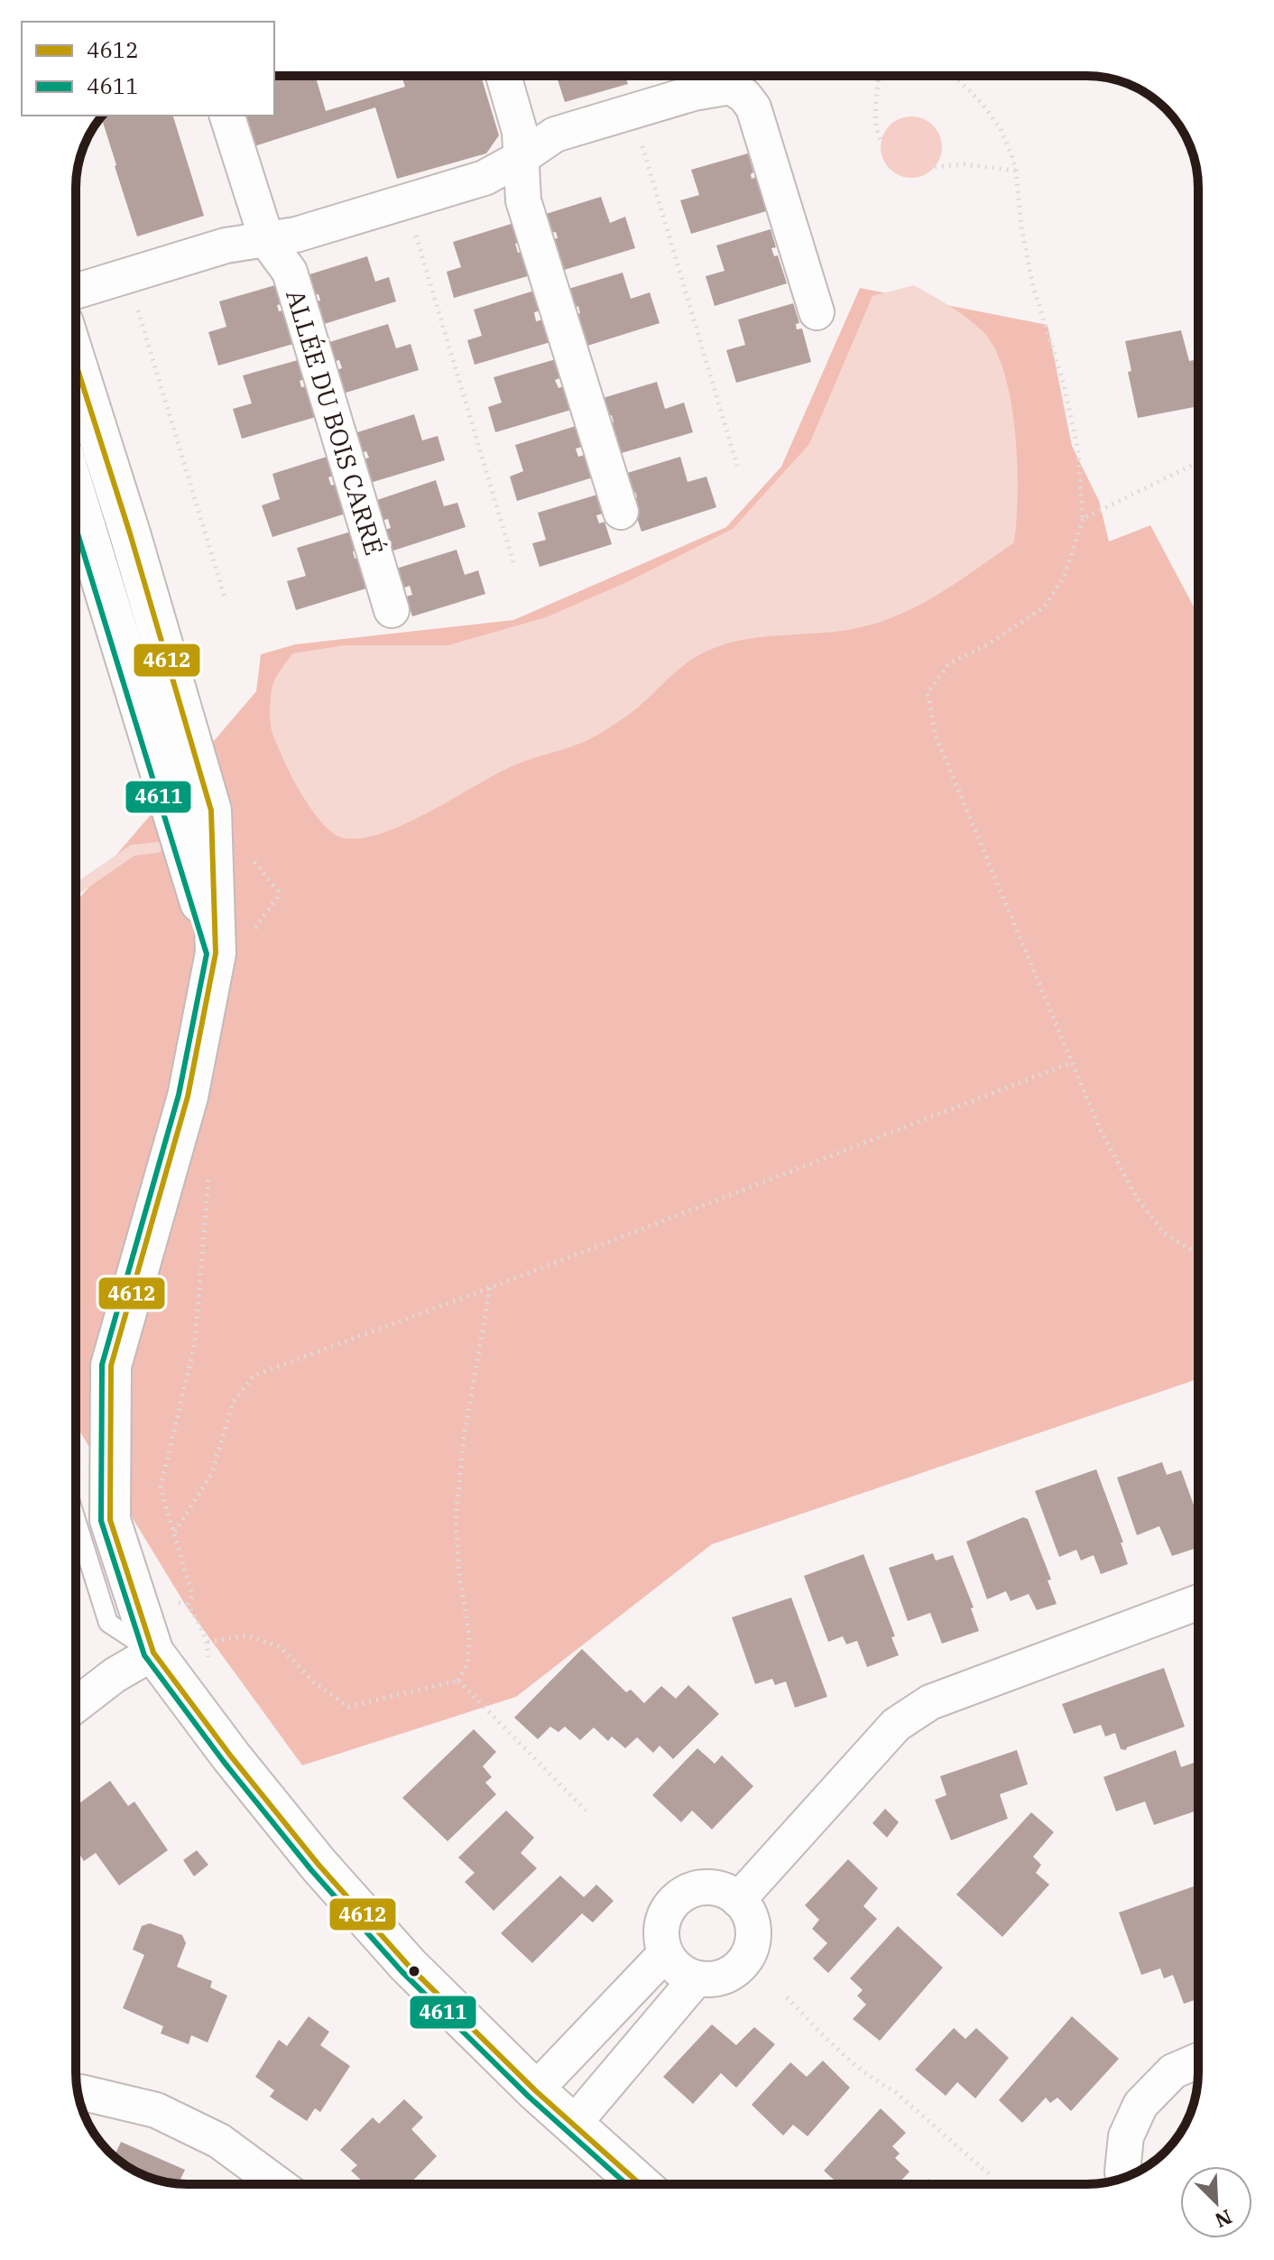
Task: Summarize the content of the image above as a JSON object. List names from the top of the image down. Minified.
{"streets":{"street":["ALLÉE DU BOIS CARRÉ"]},"lines":["transit line 4612","transit line 4611"],"legend":["4612","4611"],"north":"bottom right"}
